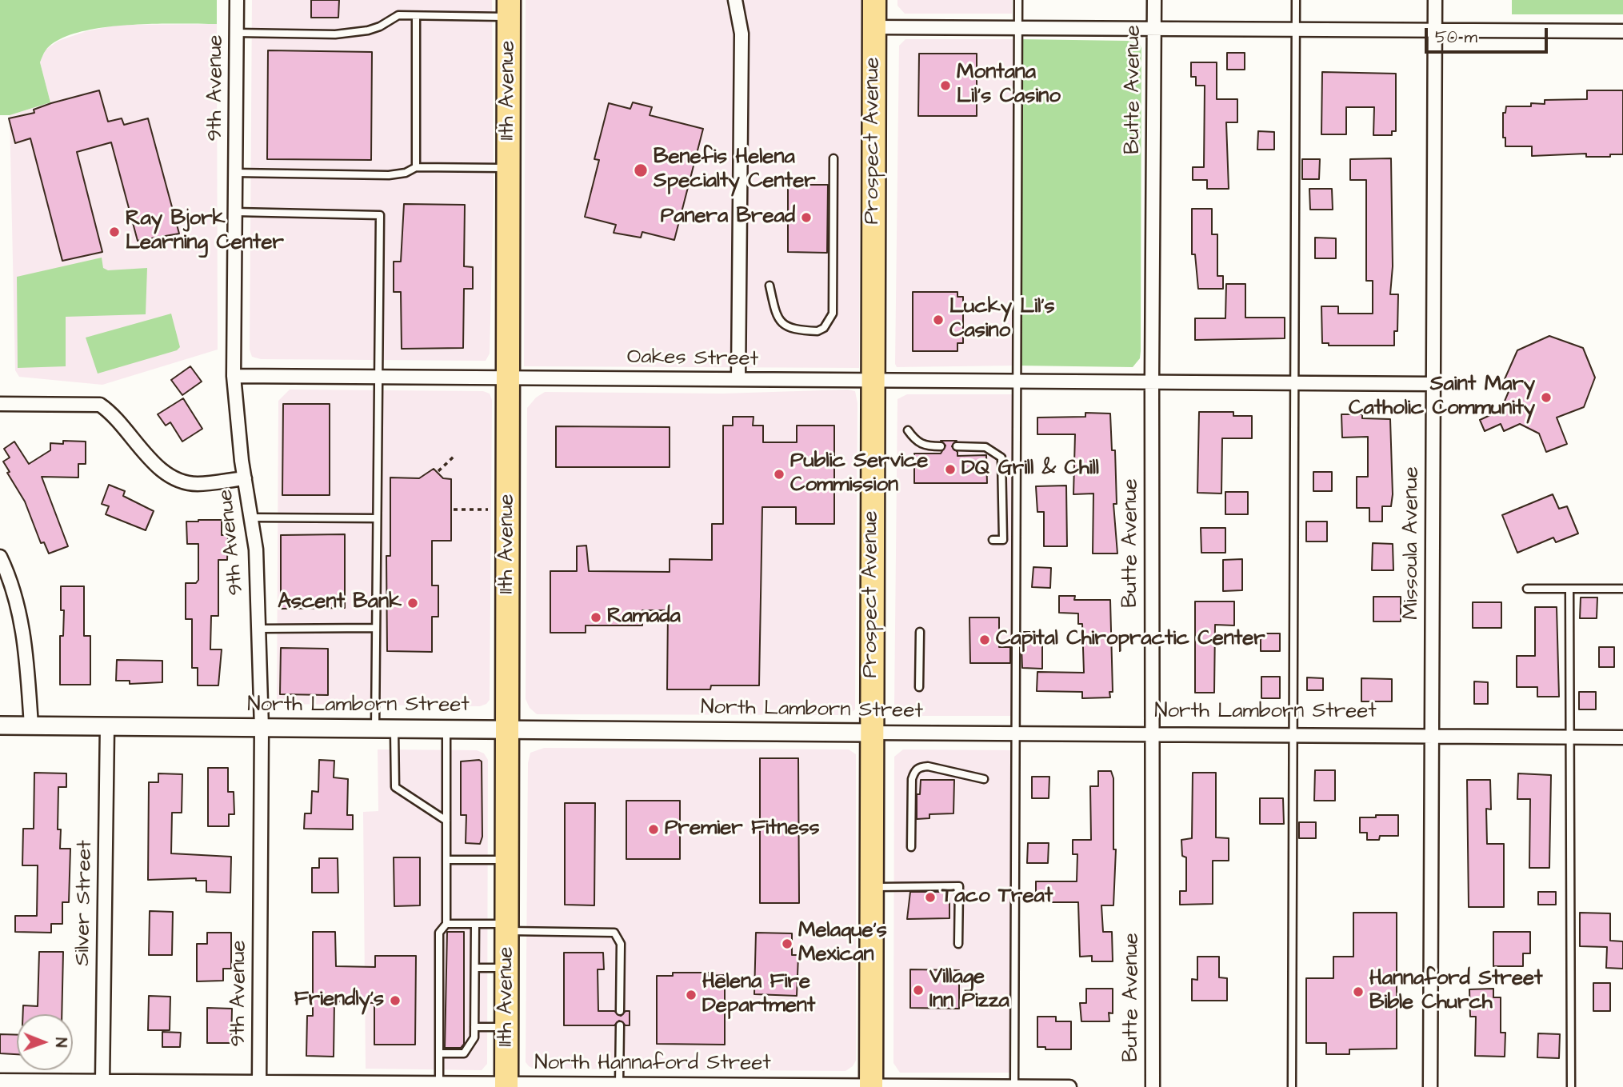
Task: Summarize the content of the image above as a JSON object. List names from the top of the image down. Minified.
{"streets":{"highway":["11th Avenue","Prospect Avenue"],"street":["9th Avenue","Butte Avenue","Oakes Street","Missoula Avenue","North Lamborn Street","Silver Street","North Hannaford Street"]},"crossings":[["9th Avenue","Oakes Street"],["9th Avenue","North Lamborn Street"],["9th Avenue","North Hannaford Street"],["Butte Avenue","Oakes Street"],["Butte Avenue","North Lamborn Street"],["11th Avenue","Oakes Street"],["11th Avenue","North Lamborn Street"],["11th Avenue","North Hannaford Street"],["Prospect Avenue","Oakes Street"],["Prospect Avenue","North Lamborn Street"],["Prospect Avenue","North Hannaford Street"],["Oakes Street","Missoula Avenue"],["Missoula Avenue","North Lamborn Street"],["North Lamborn Street","Silver Street"],["Silver Street","North Hannaford Street"]],"places":["Montana Lil's Casino","Benefis Helena Specialty Center","Panera Bread","Ray Bjork Learning Center","Lucky Lil's Casino","Saint Mary Catholic Community","DQ Grill & Chill","Public Service Commission","Ascent Bank","Ramada","Capital Chiropractic Center","Premier Fitness","Taco Treat","Melaque's Mexican","Village Inn Pizza","Hannaford Street Bible Church","Helena Fire Department","Friendly's"],"scale_bar":"50 m","north":"right"}
